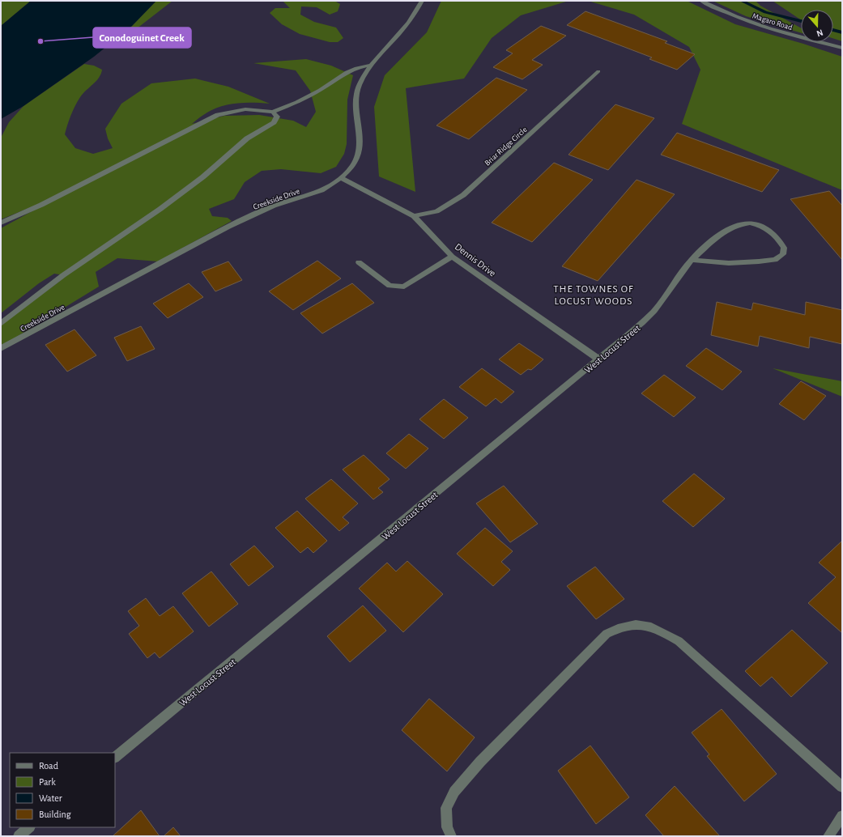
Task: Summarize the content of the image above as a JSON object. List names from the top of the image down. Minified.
{"streets":{"street":["Magaro Road","Briar Ridge Circle","Creekside Drive","Dennis Drive","West Locust Street"]},"crossings":[["Briar Ridge Circle","Dennis Drive"],["Creekside Drive","Dennis Drive"],["Dennis Drive","West Locust Street"]],"districts":["THE TOWNES OF LOCUST WOODS"],"places":["Conodoguinet Creek"],"legend":["Road","Park","Water","Building"],"north":"bottom"}
